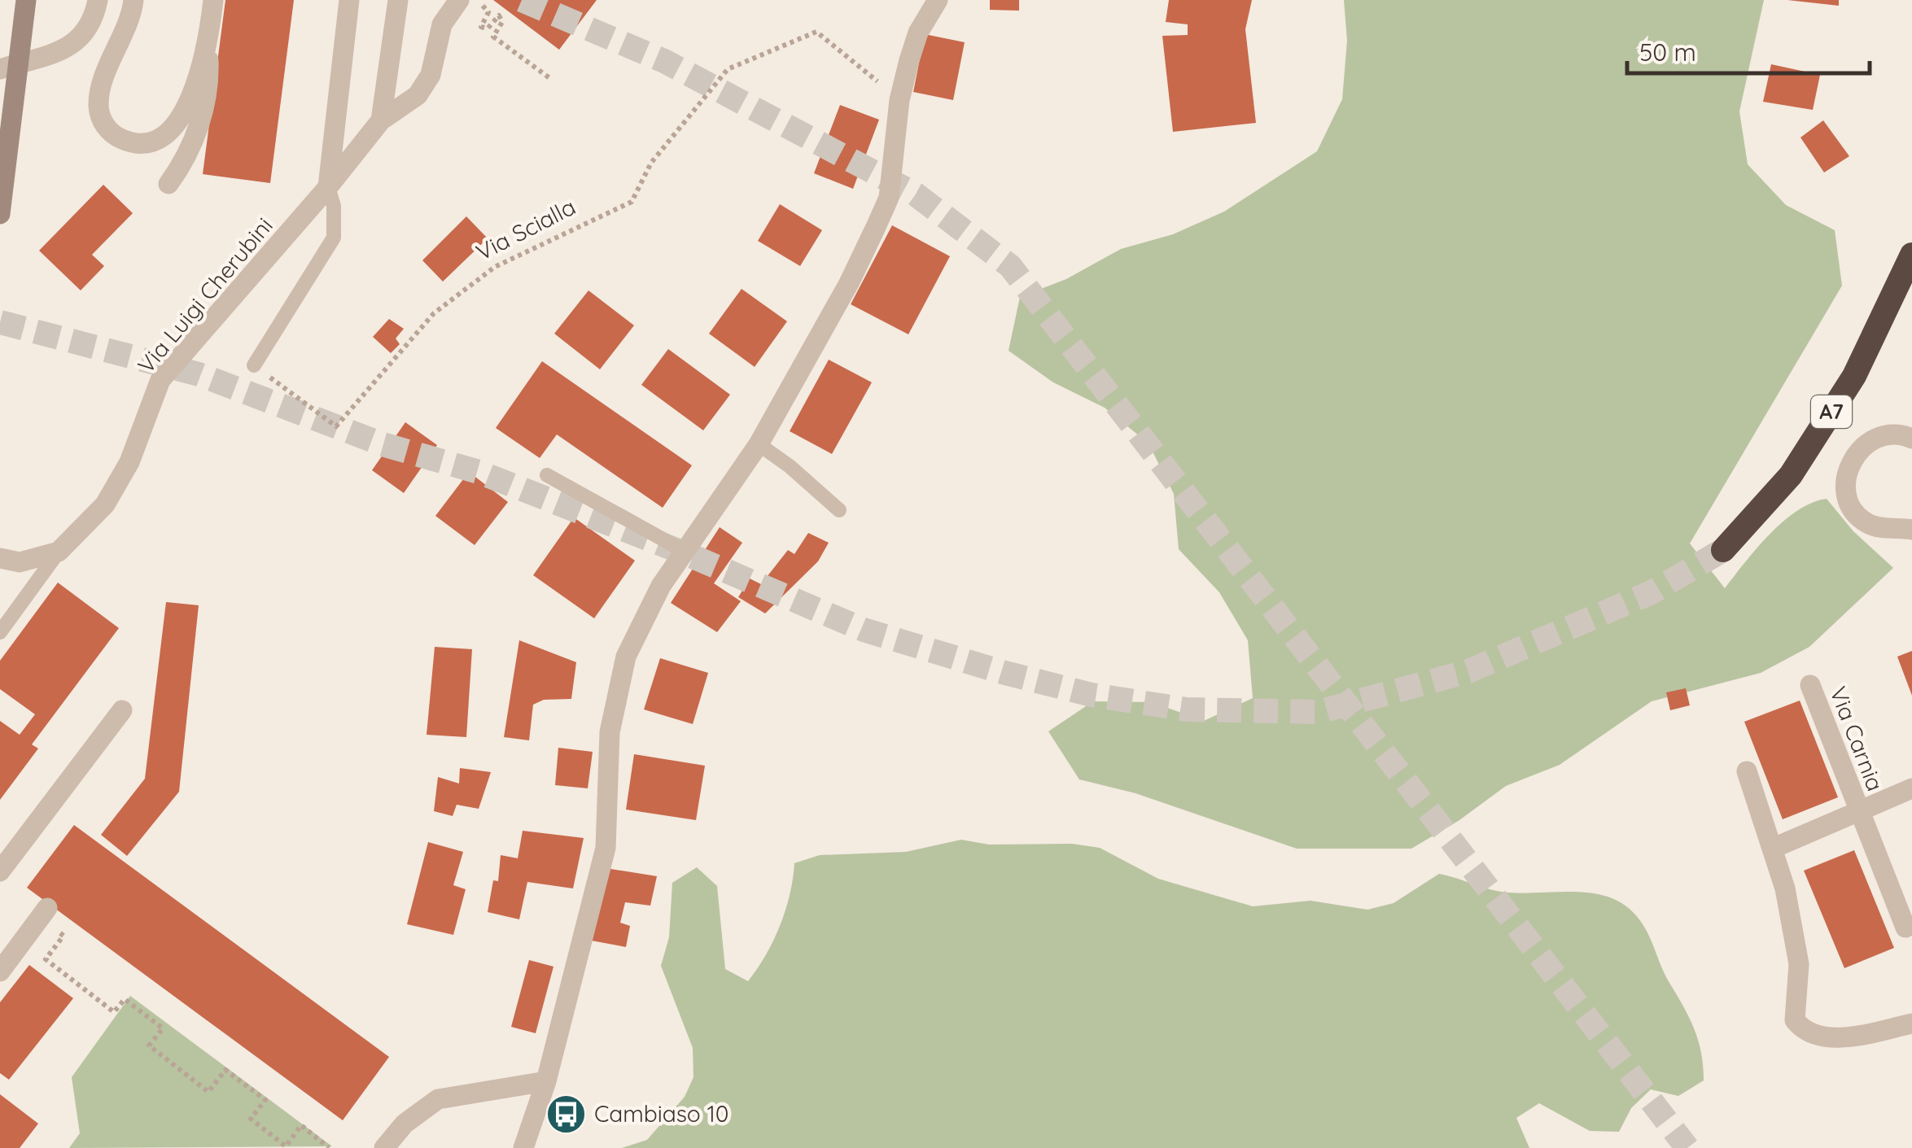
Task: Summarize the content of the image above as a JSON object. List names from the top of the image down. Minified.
{"streets":{"highway":["A7"],"street":["Via Luigi Cherubini","Via Carnia"],"path":["Via Scialla"]},"places":{"bus stop":["Cambiaso 10"]},"scale_bar":"50 m"}
